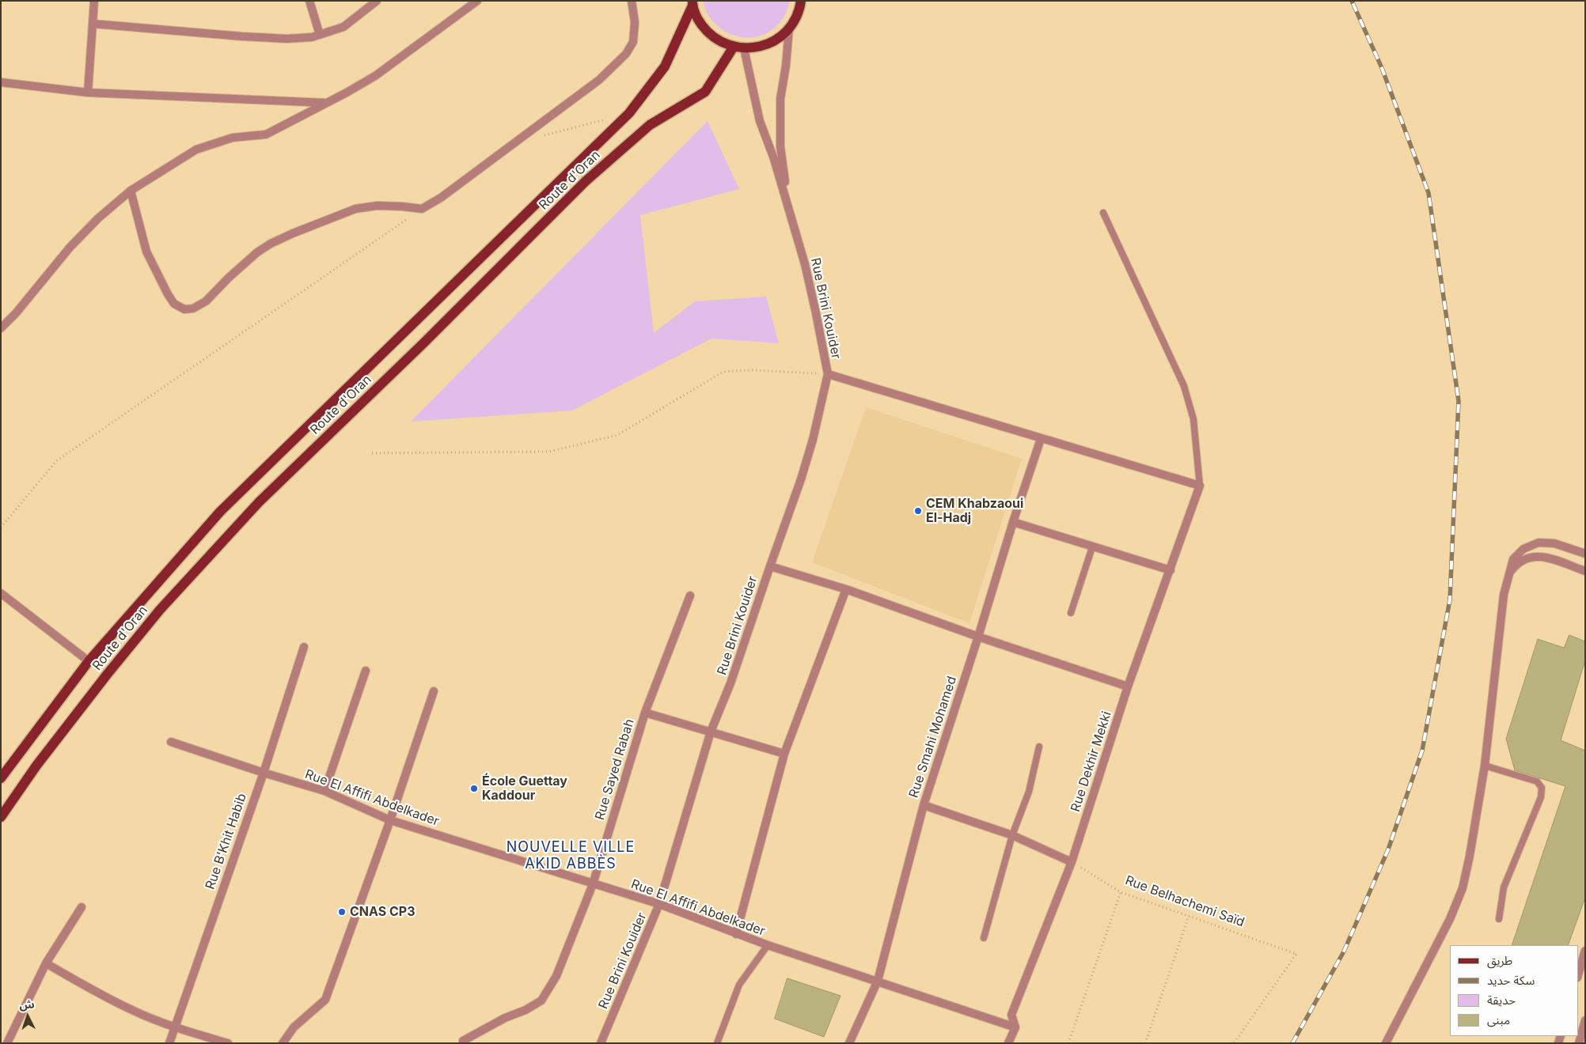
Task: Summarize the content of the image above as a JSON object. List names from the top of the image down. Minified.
{"streets":{"main road":["Route d'Oran"],"street":["Rue Brini Kouider","Rue Smahi Mohamed","Rue Dekhir Mekki","Rue Sayed Rabah","Rue El Affifi Abdelkader","Rue B'Khit Habib"],"path":["Rue Belhachemi Saïd"]},"crossings":[["Rue Brini Kouider","Rue El Affifi Abdelkader"],["Rue Smahi Mohamed","Rue El Affifi Abdelkader"],["Rue Dekhir Mekki","Rue El Affifi Abdelkader"],["Rue Dekhir Mekki","Rue Belhachemi Saïd"],["Rue Sayed Rabah","Rue El Affifi Abdelkader"],["Rue El Affifi Abdelkader","Rue B'Khit Habib"]],"districts":["NOUVELLE VILLE AKID ABBÈS"],"places":["CEM Khabzaoui El-Hadj","École Guettay Kaddour","CNAS CP3"],"legend":["طريق","سكة حديد","حديقة","مبنى"],"north":"top"}
